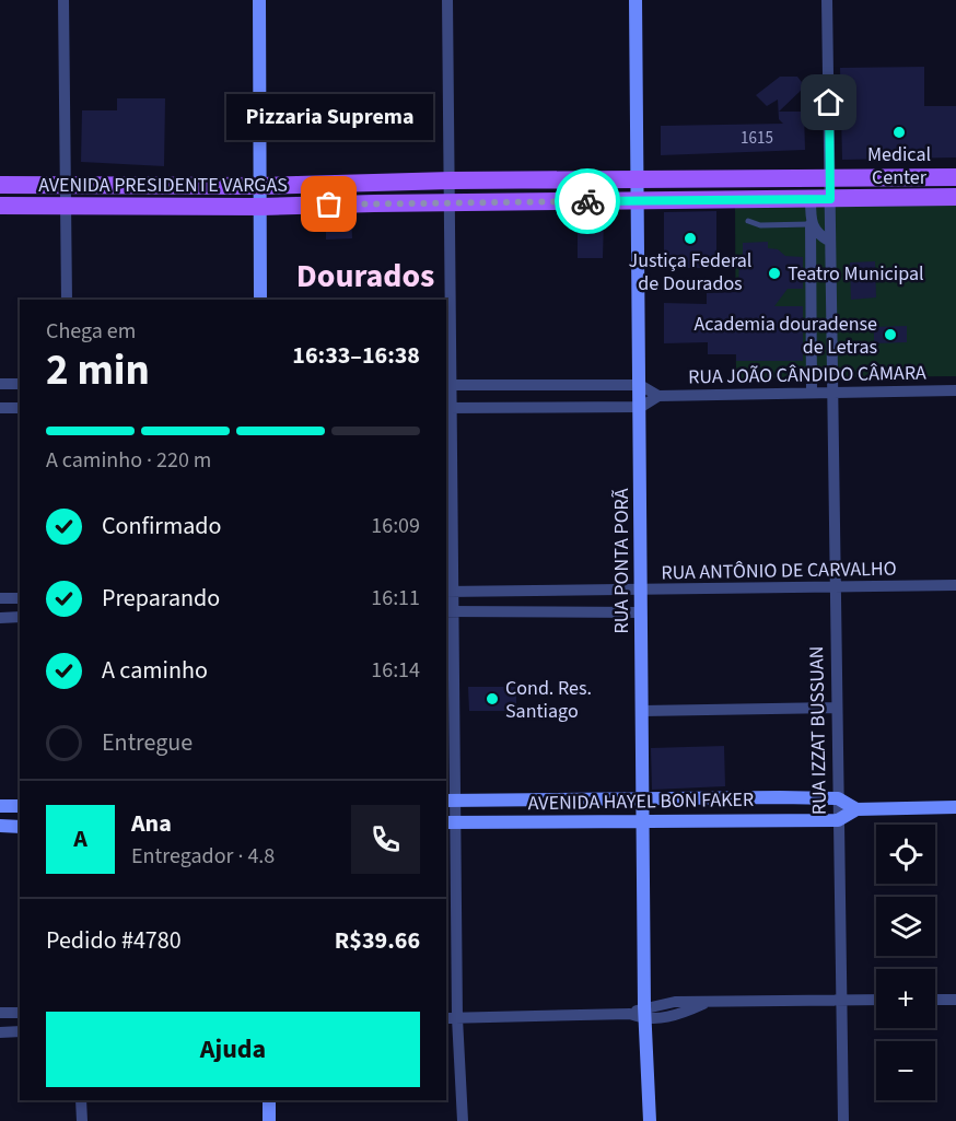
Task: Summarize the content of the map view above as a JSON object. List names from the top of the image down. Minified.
{"streets":{"main road":["AVENIDA PRESIDENTE VARGAS"],"street":["RUA JOÃO CÂNDIDO CÂMARA","RUA PONTA PORÃ","RUA ANTÔNIO DE CARVALHO","RUA IZZAT BUSSUAN","AVENIDA HAYEL BON FAKER"]},"crossings":[["AVENIDA PRESIDENTE VARGAS","RUA PONTA PORÃ"],["AVENIDA PRESIDENTE VARGAS","RUA IZZAT BUSSUAN"],["RUA JOÃO CÂNDIDO CÂMARA","RUA IZZAT BUSSUAN"],["RUA PONTA PORÃ","RUA ANTÔNIO DE CARVALHO"],["RUA PONTA PORÃ","AVENIDA HAYEL BON FAKER"],["RUA ANTÔNIO DE CARVALHO","RUA IZZAT BUSSUAN"],["RUA IZZAT BUSSUAN","AVENIDA HAYEL BON FAKER"]],"districts":["Dourados"],"places":["Medical Center","Pizzaria Suprema","Justiça Federal de Dourados","Teatro Municipal","Academia douradense de Letras","Cond. Res. Santiago"],"house_numbers":["1615"],"page":{"bubble":"Pizzaria Suprema","heading":["2 min","Chega em","16:33–16:38"],"panel":["Ana","Entregador · 4.8","Pedido #4780","R$39.66"],"bar":"A caminho · 220 m","list":[["Confirmado","16:09"],["Preparando","16:11"],["A caminho","16:14"],"Entregue"],"round":"A","map_buttons":["+","−"],"buttons":"Ajuda"}}
